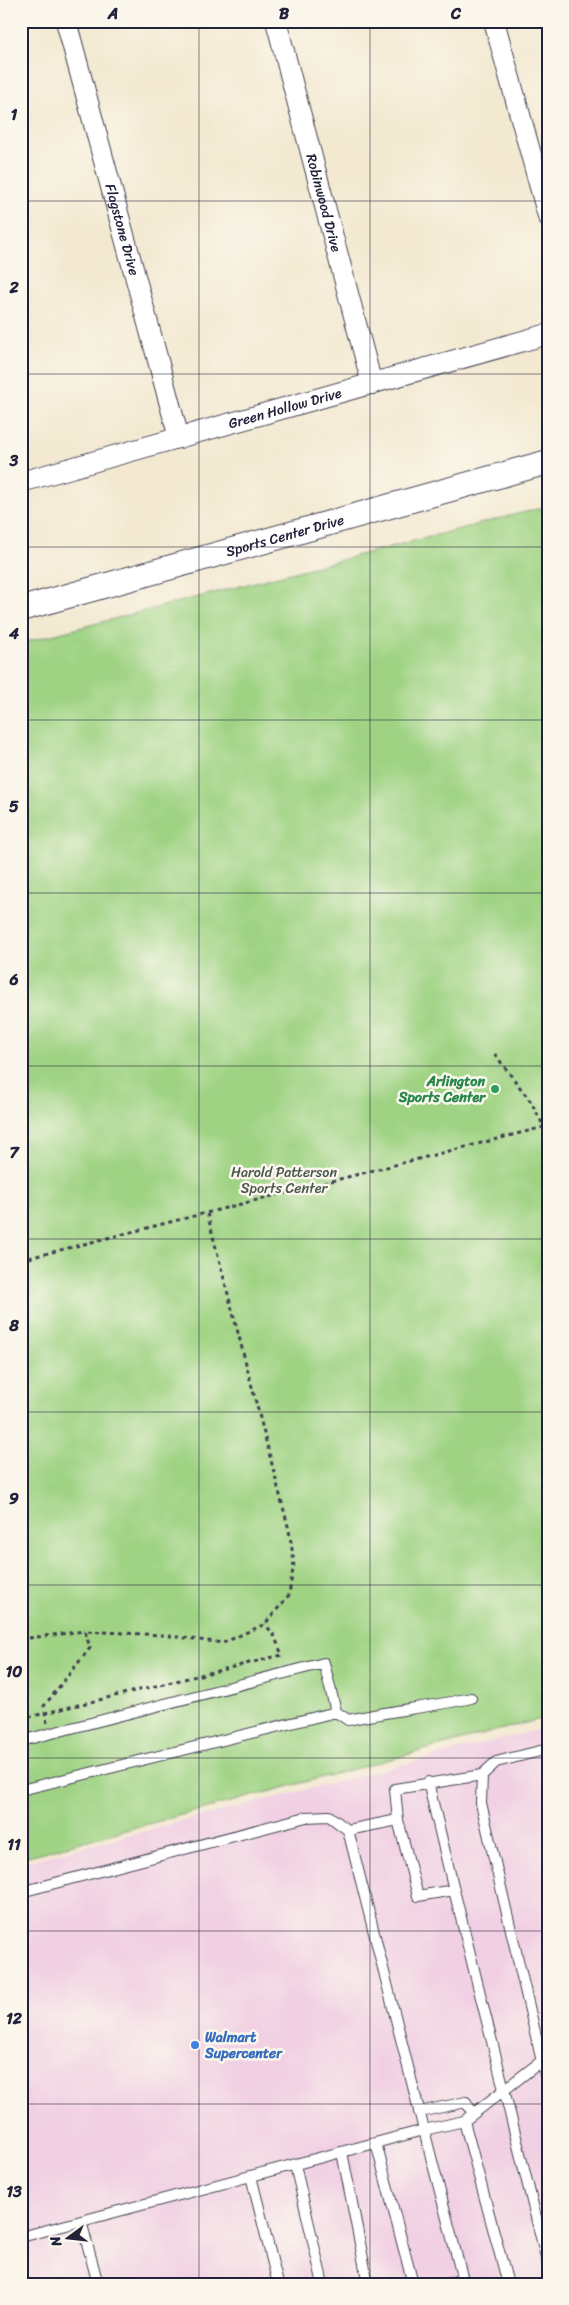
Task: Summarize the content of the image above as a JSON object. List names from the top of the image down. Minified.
{"streets":{"street":["Robinwood Drive","Flagstone Drive","Green Hollow Drive","Sports Center Drive"]},"crossings":[["Robinwood Drive","Green Hollow Drive"],["Flagstone Drive","Green Hollow Drive"]],"parks":["Harold Patterson Sports Center"],"places":["Arlington Sports Center","Walmart Supercenter"],"north":"left","grid":{"columns":["A","B","C"],"rows":["1","2","3","4","5","6","7","8","9","10","11","12","13"]}}
